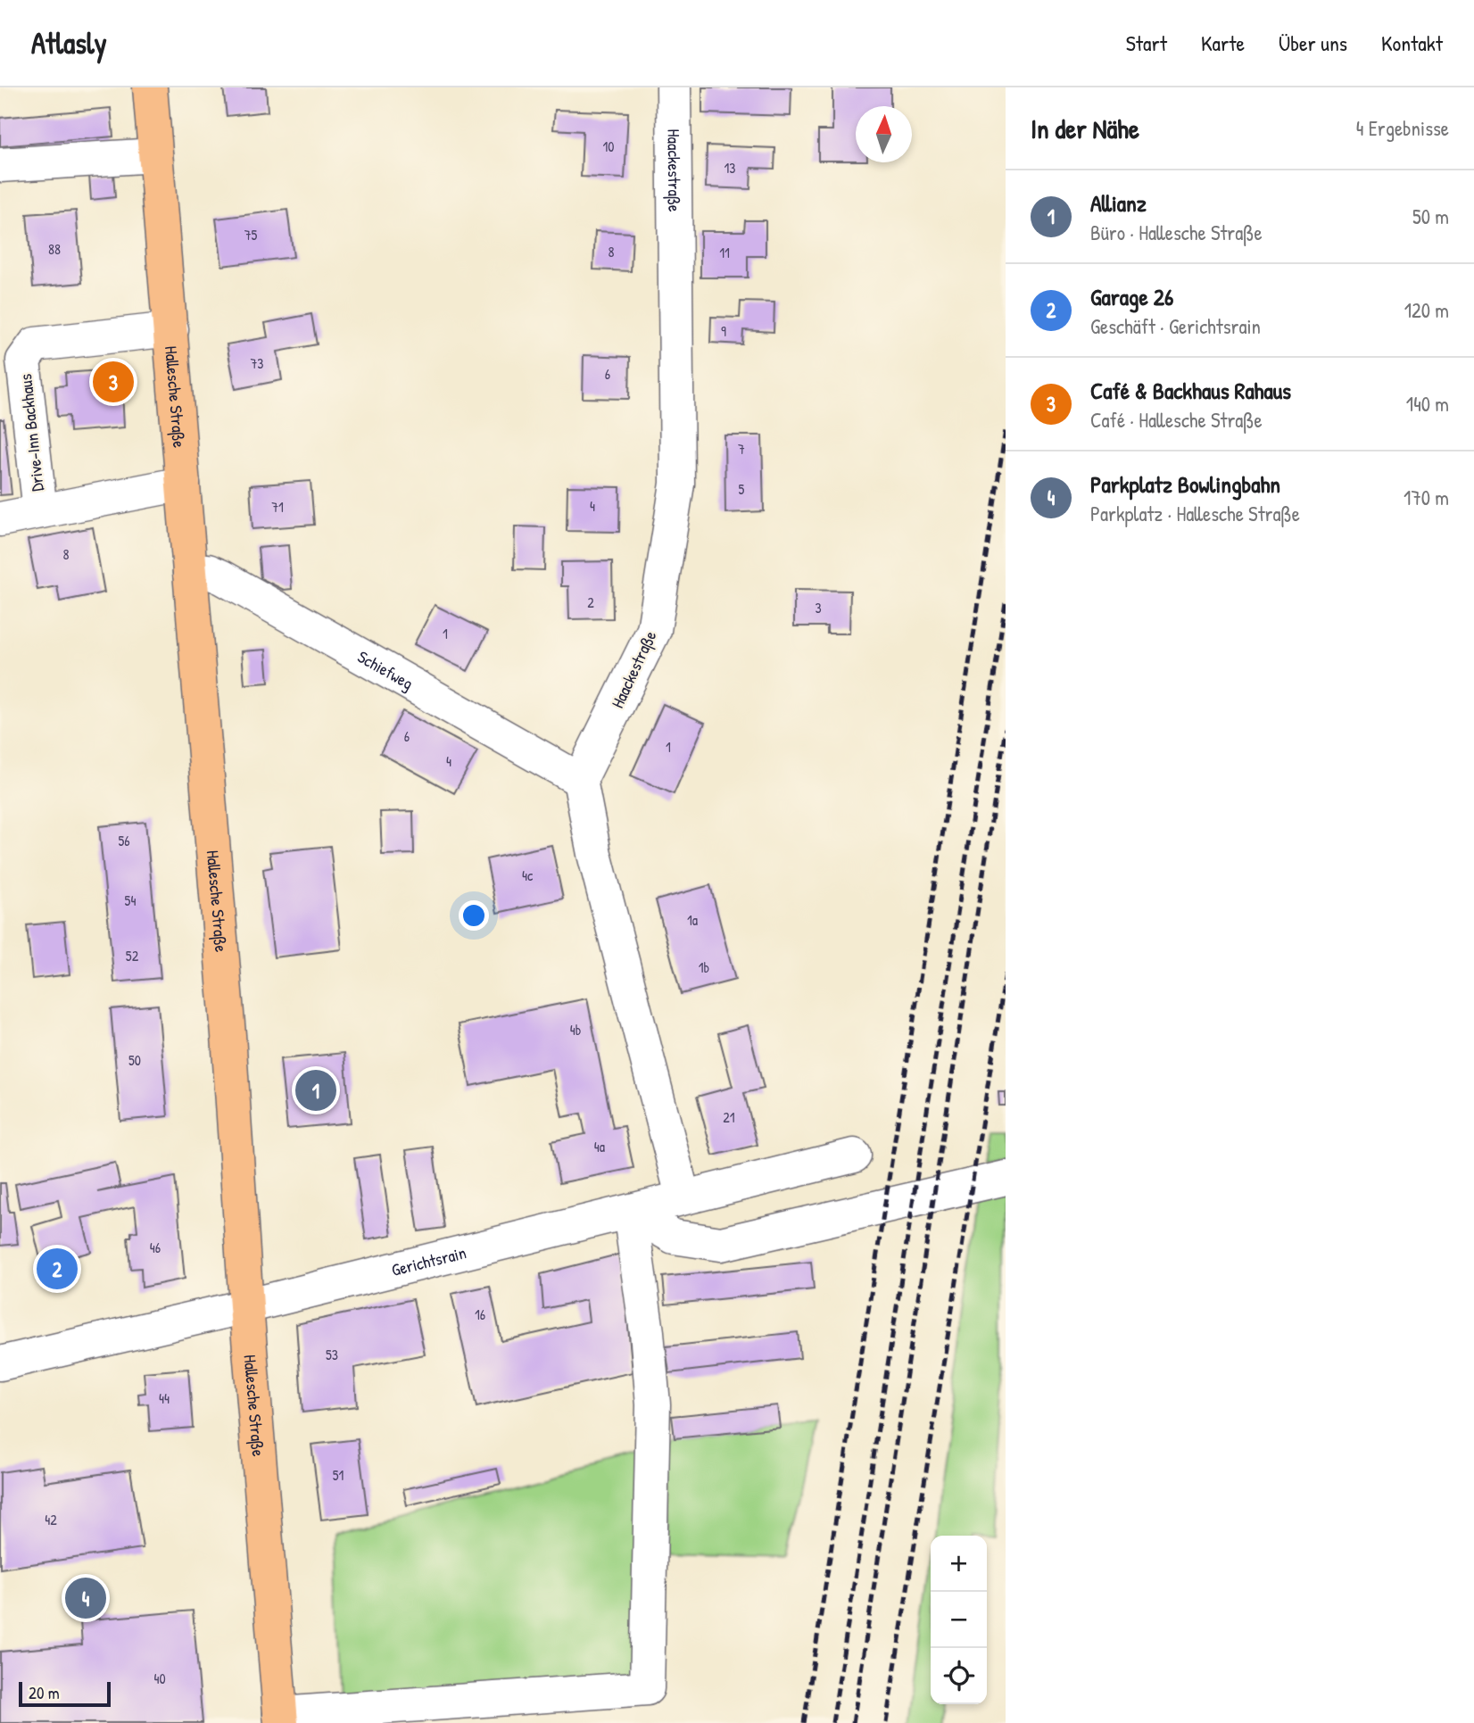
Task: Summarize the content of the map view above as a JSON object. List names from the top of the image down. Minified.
{"streets":{"main road":["Hallesche Straße"],"street":["Haackestraße","Drive-Inn Backhaus","Schiefweg","Gerichtsrain"]},"crossings":[["Haackestraße","Schiefweg"],["Hallesche Straße","Drive-Inn Backhaus"],["Hallesche Straße","Schiefweg"],["Hallesche Straße","Gerichtsrain"]],"house_numbers":["10","13","75","88","8","11","9","73","6","7","5","4","71","8","2","3","1","6","1","4","56","4c","54","1a","52","1b","4b","50","21","4a","46","16","53","44","51","42","40"],"scale_bar":"20 m","north":"top","page":{"header":"Atlasly","nav":["Start","Karte","Über uns","Kontakt"],"heading":["In der Nähe","4 Ergebnisse"],"list":[{"mark":"1","name":"Allianz","note":"Büro · Hallesche Straße","value":"50 m"},{"mark":"2","name":"Garage 26","note":"Geschäft · Gerichtsrain","value":"120 m"},{"mark":"3","name":"Café & Backhaus Rahaus","note":"Café · Hallesche Straße","value":"140 m"},{"mark":"4","name":"Parkplatz Bowlingbahn","note":"Parkplatz · Hallesche Straße","value":"170 m"}],"pins":["3","1","2","4"],"map_buttons":["+","−"],"scale":"20 m"}}
